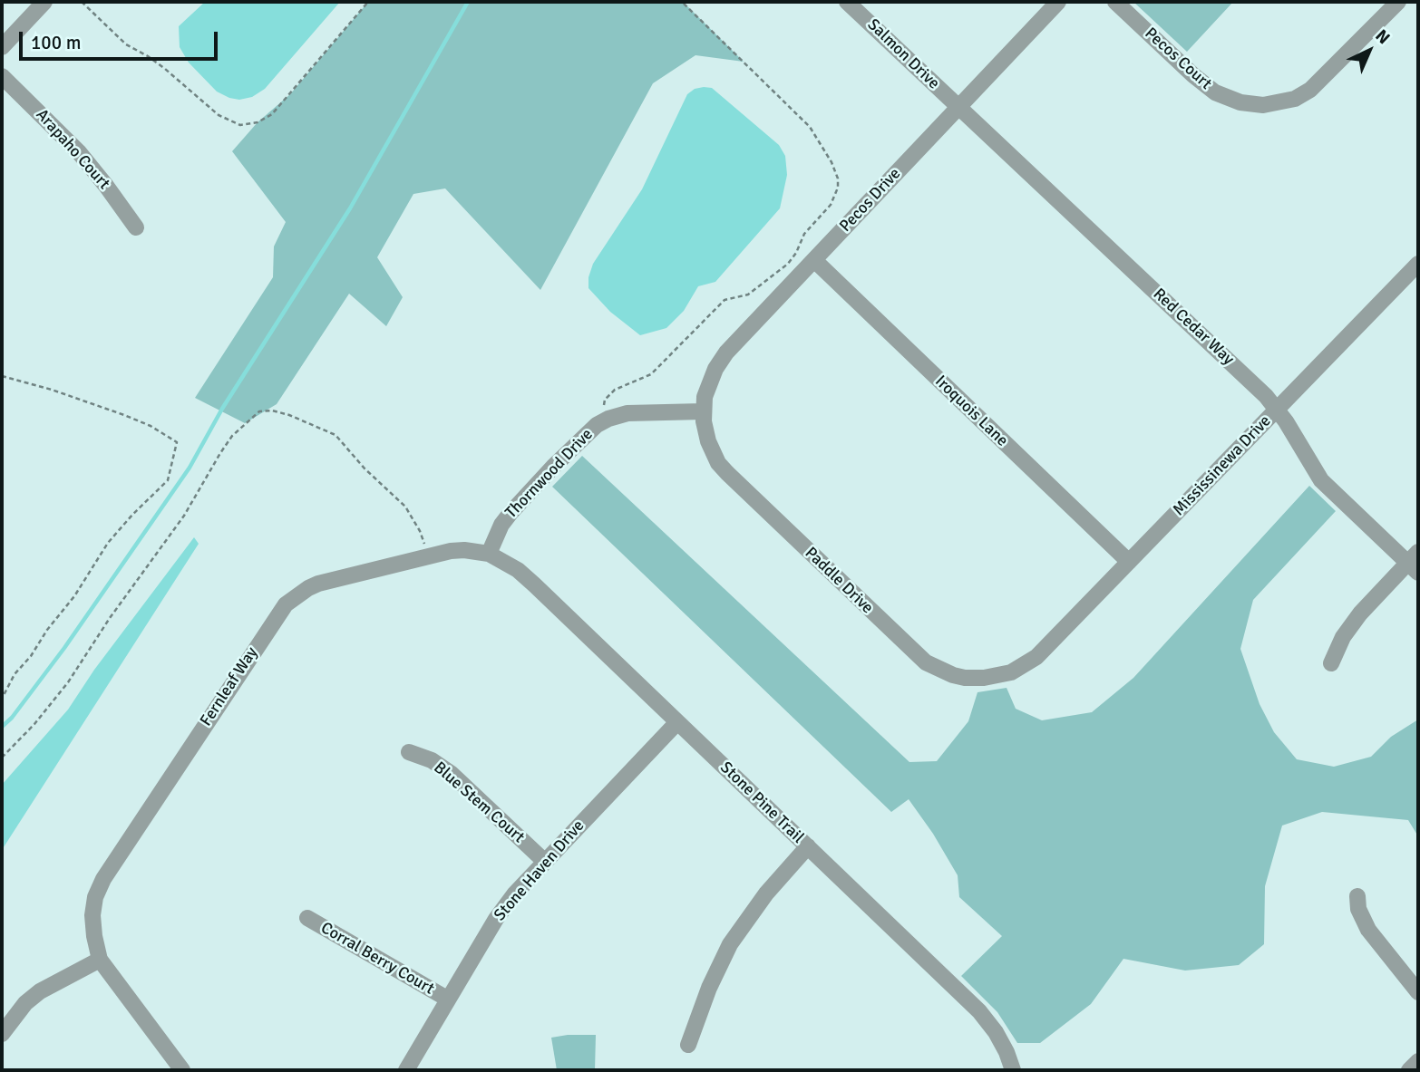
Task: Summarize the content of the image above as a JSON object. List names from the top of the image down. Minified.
{"streets":{"street":["Salmon Drive","Pecos Court","Arapaho Court","Pecos Drive","Red Cedar Way","Iroquois Lane","Mississinewa Drive","Thornwood Drive","Paddle Drive","Fernleaf Way","Blue Stem Court","Stone Pine Trail","Stone Haven Drive","Corral Berry Court"]},"crossings":[["Salmon Drive","Pecos Drive"],["Salmon Drive","Red Cedar Way"],["Pecos Drive","Red Cedar Way"],["Pecos Drive","Iroquois Lane"],["Pecos Drive","Thornwood Drive"],["Pecos Drive","Paddle Drive"],["Red Cedar Way","Mississinewa Drive"],["Iroquois Lane","Mississinewa Drive"],["Mississinewa Drive","Paddle Drive"],["Thornwood Drive","Paddle Drive"],["Thornwood Drive","Fernleaf Way"],["Thornwood Drive","Stone Pine Trail"],["Fernleaf Way","Stone Pine Trail"],["Blue Stem Court","Stone Haven Drive"],["Stone Pine Trail","Stone Haven Drive"],["Stone Haven Drive","Corral Berry Court"]],"scale_bar":"100 m","north":"top right"}
